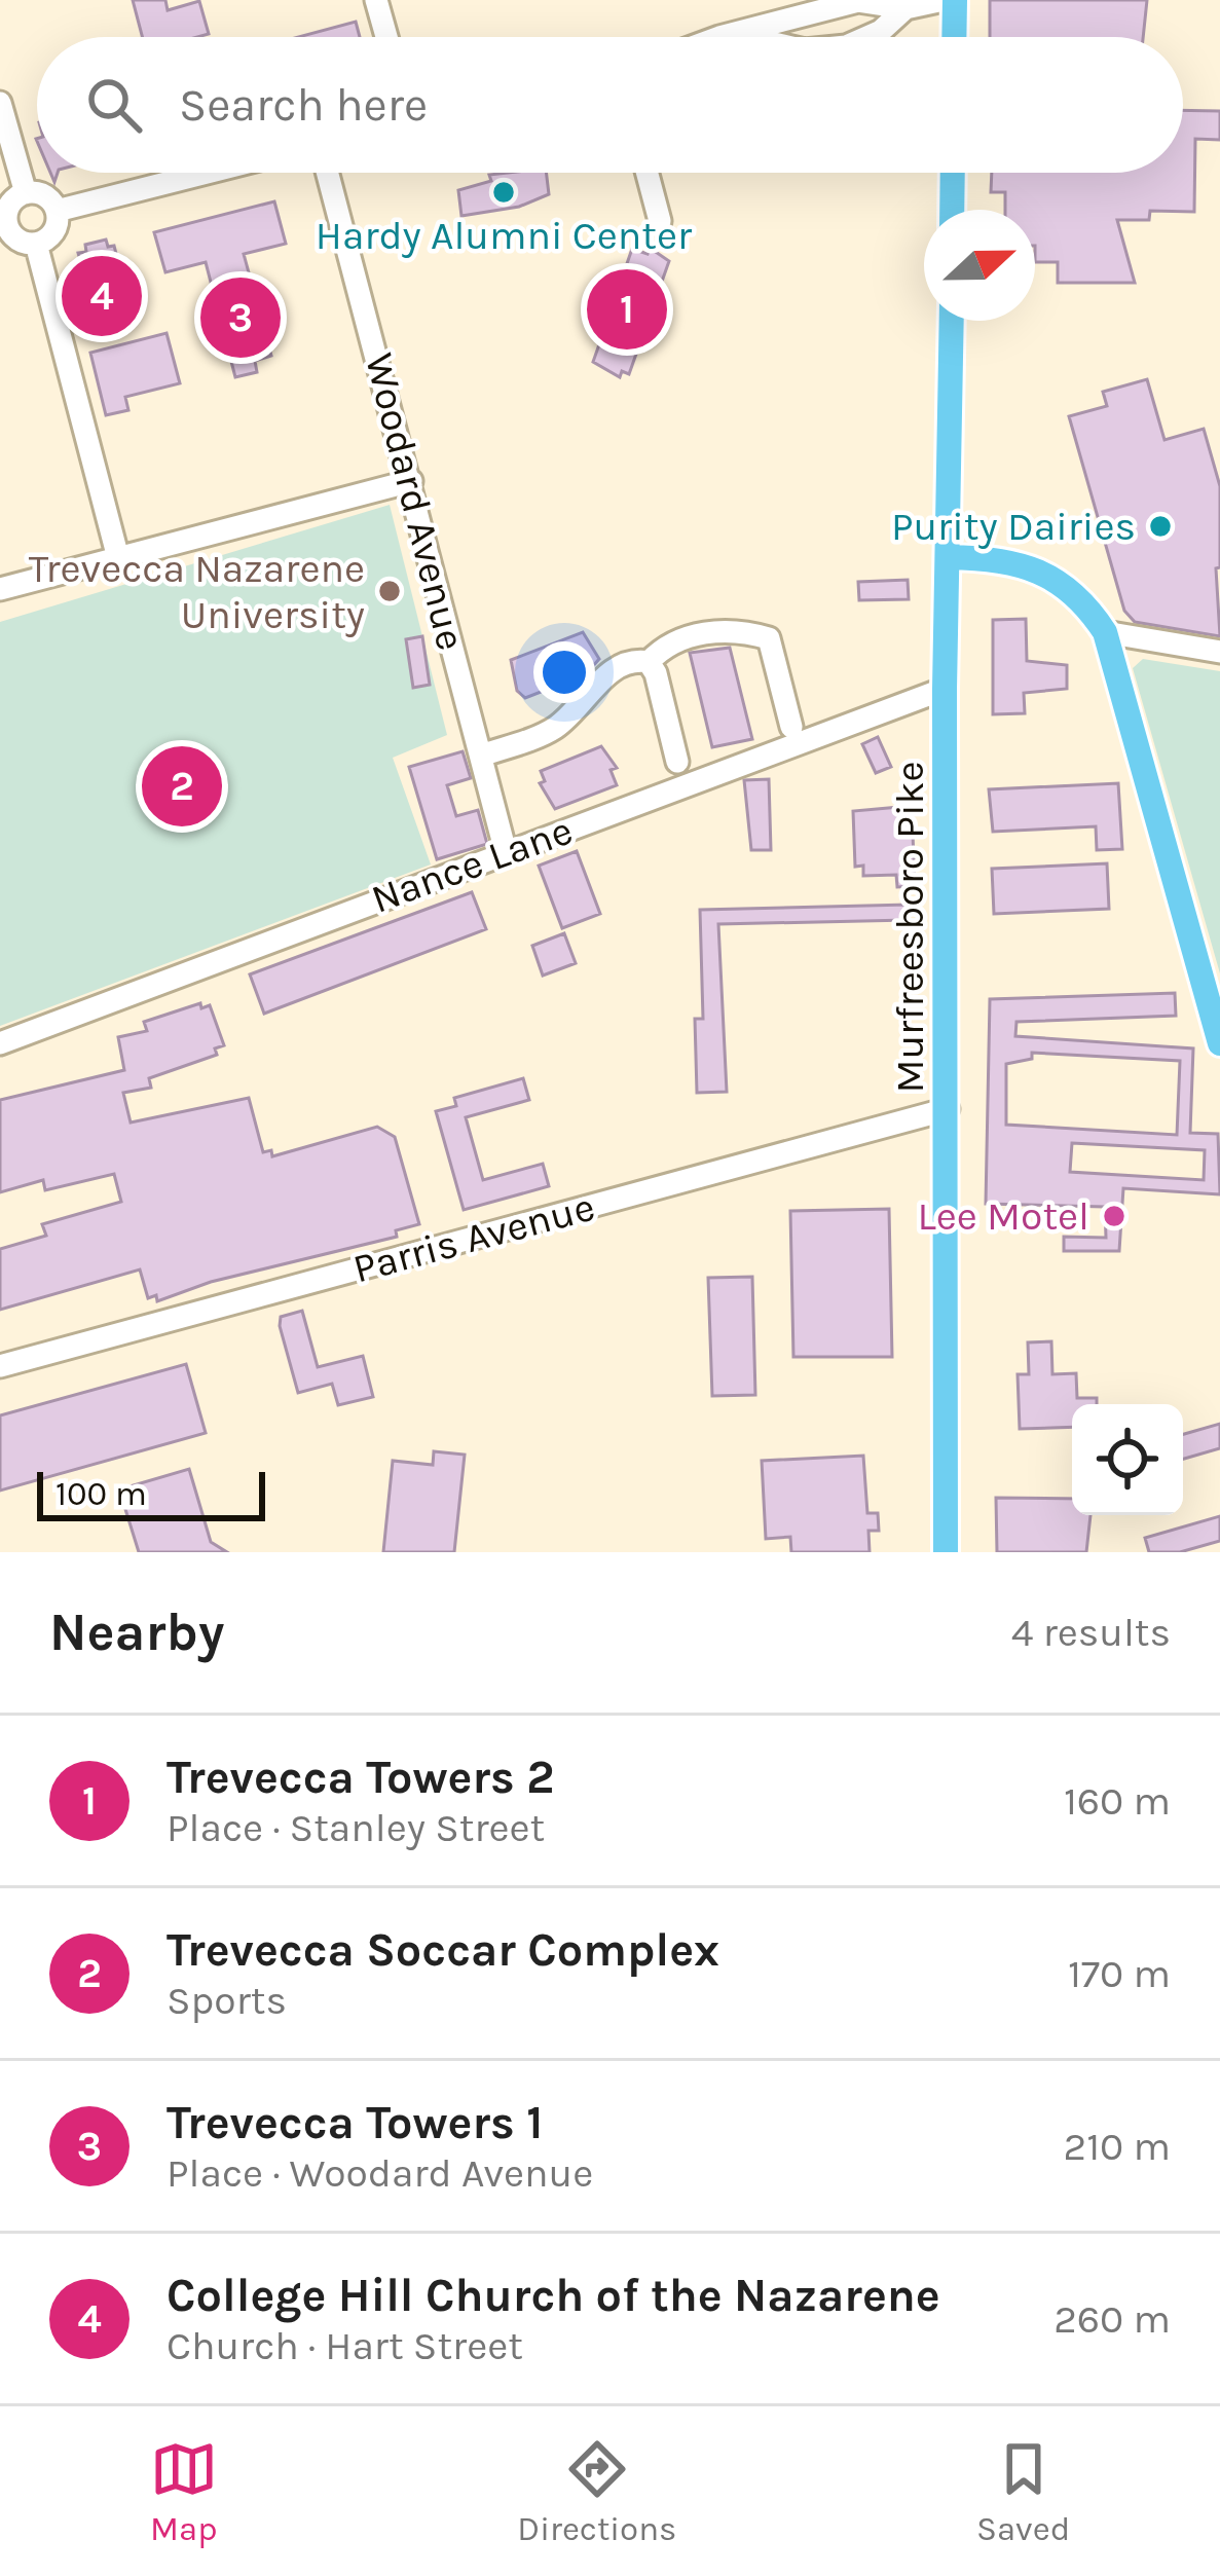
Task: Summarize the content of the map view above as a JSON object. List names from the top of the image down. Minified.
{"streets":{"main road":["Murfreesboro Pike"],"street":["Woodard Avenue","Nance Lane","Parris Avenue"]},"crossings":[["Woodard Avenue","Nance Lane"],["Nance Lane","Murfreesboro Pike"],["Murfreesboro Pike","Parris Avenue"]],"places":["Hardy Alumni Center","Purity Dairies","Trevecca Nazarene University","Lee Motel"],"scale_bar":"100 m","north":"right","page":{"search":"Search here","pins":["4","1","3","2"],"scale":"100 m","heading":["Nearby","4 results"],"list":[{"mark":"1","name":"Trevecca Towers 2","note":"Place · Stanley Street","value":"160 m"},{"mark":"2","name":"Trevecca Soccar Complex","note":"Sports","value":"170 m"},{"mark":"3","name":"Trevecca Towers 1","note":"Place · Woodard Avenue","value":"210 m"},{"mark":"4","name":"College Hill Church of the Nazarene","note":"Church · Hart Street","value":"260 m"}],"nav":["Map","Directions","Saved"]}}
